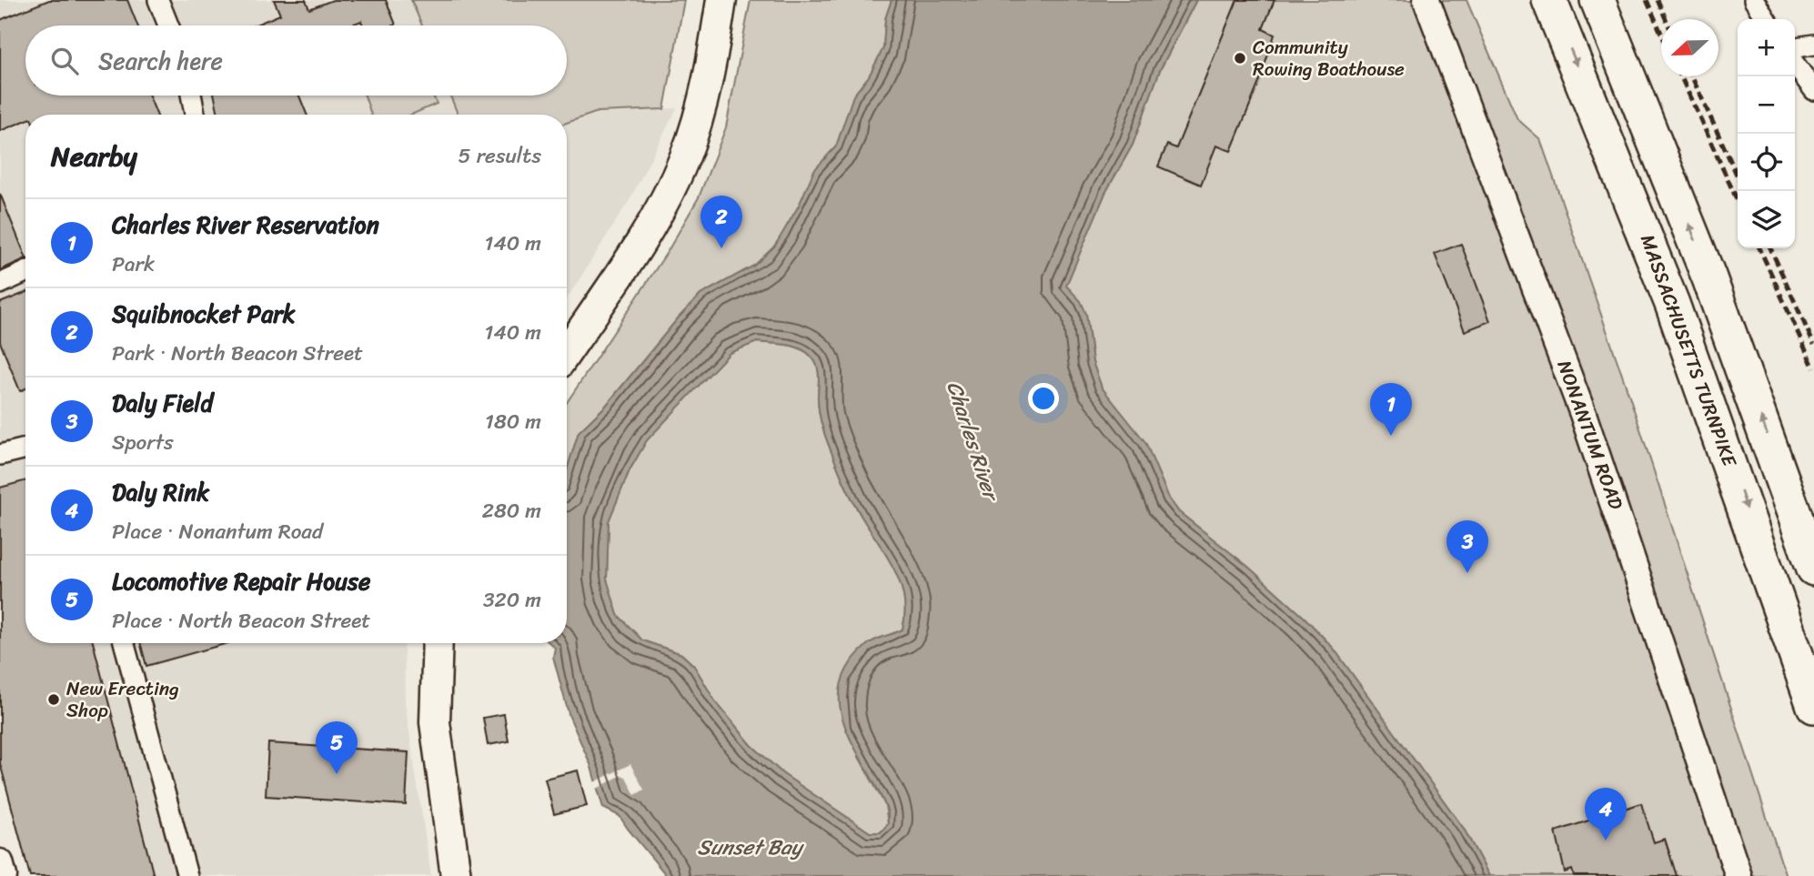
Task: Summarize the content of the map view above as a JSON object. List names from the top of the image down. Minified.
{"streets":{"highway":["MASSACHUSETTS TURNPIKE"],"main road":["NONANTUM ROAD"]},"water":["Charles River","Sunset Bay"],"places":["Community Rowing Boathouse","New Erecting Shop"],"north":"left","page":{"map_buttons":["+","−"],"search":"Search here","heading":["Nearby","5 results"],"pins":["2","1","3","5","4"],"list":[{"mark":"1","name":"Charles River Reservation","note":"Park","value":"140 m"},{"mark":"2","name":"Squibnocket Park","note":"Park · North Beacon Street","value":"140 m"},{"mark":"3","name":"Daly Field","note":"Sports","value":"180 m"},{"mark":"4","name":"Daly Rink","note":"Place · Nonantum Road","value":"280 m"},{"mark":"5","name":"Locomotive Repair House","note":"Place · North Beacon Street","value":"320 m"}]}}
